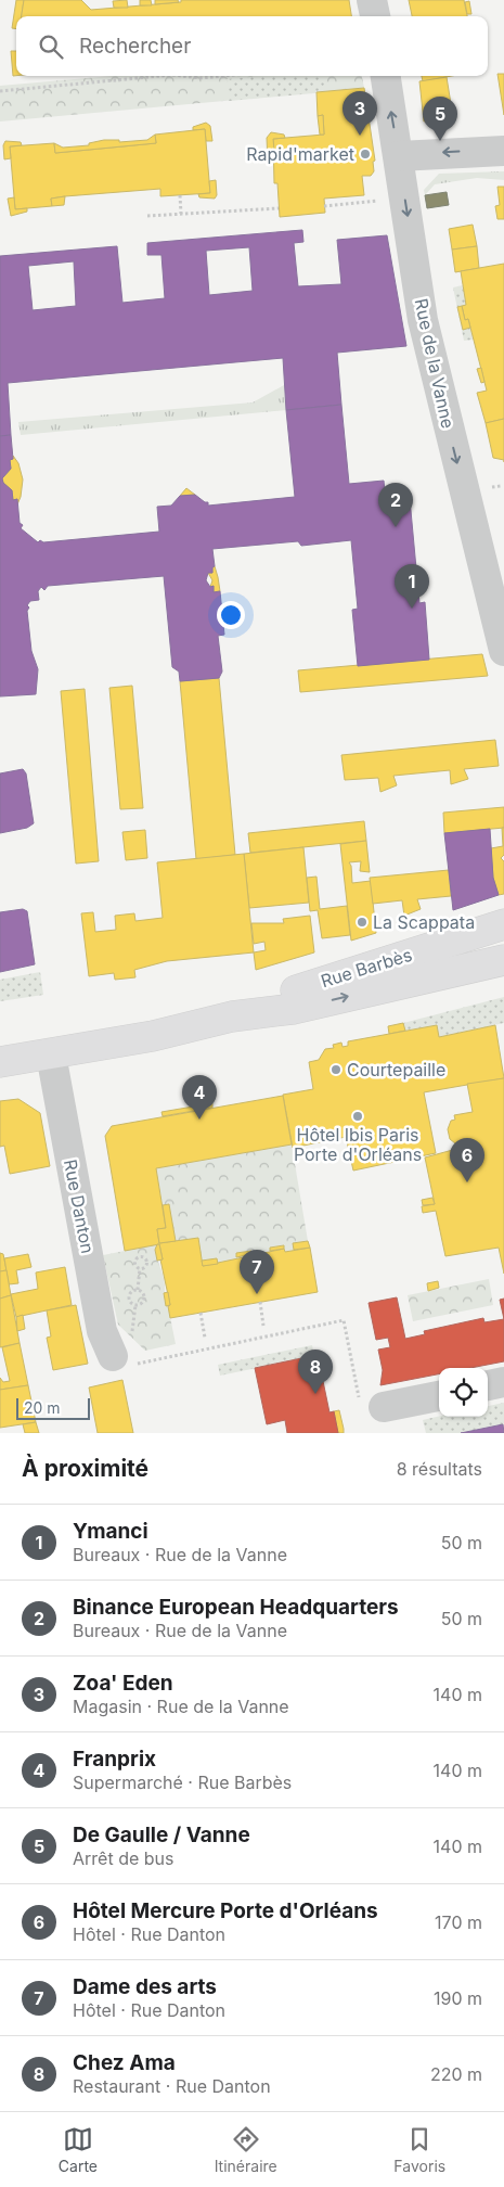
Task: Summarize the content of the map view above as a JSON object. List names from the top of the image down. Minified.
{"streets":{"main road":["Rue Barbès"],"street":["Rue de la Vanne","Rue Danton"]},"crossings":[["Rue Barbès","Rue Danton"]],"places":["Rapid'market","La Scappata","Courtepaille","Hôtel Ibis Paris Porte d'Orléans"],"scale_bar":"20 m","page":{"search":"Rechercher","pins":["3","5","2","1","4","6","7","8"],"scale":"20 m","heading":["À proximité","8 résultats"],"list":[{"mark":"1","name":"Ymanci","note":"Bureaux · Rue de la Vanne","value":"50 m"},{"mark":"2","name":"Binance European Headquarters","note":"Bureaux · Rue de la Vanne","value":"50 m"},{"mark":"3","name":"Zoa' Eden","note":"Magasin · Rue de la Vanne","value":"140 m"},{"mark":"4","name":"Franprix","note":"Supermarché · Rue Barbès","value":"140 m"},{"mark":"5","name":"De Gaulle / Vanne","note":"Arrêt de bus","value":"140 m"},{"mark":"6","name":"Hôtel Mercure Porte d'Orléans","note":"Hôtel · Rue Danton","value":"170 m"},{"mark":"7","name":"Dame des arts","note":"Hôtel · Rue Danton","value":"190 m"},{"mark":"8","name":"Chez Ama","note":"Restaurant · Rue Danton","value":"220 m"}],"nav":["Carte","Itinéraire","Favoris"]}}
